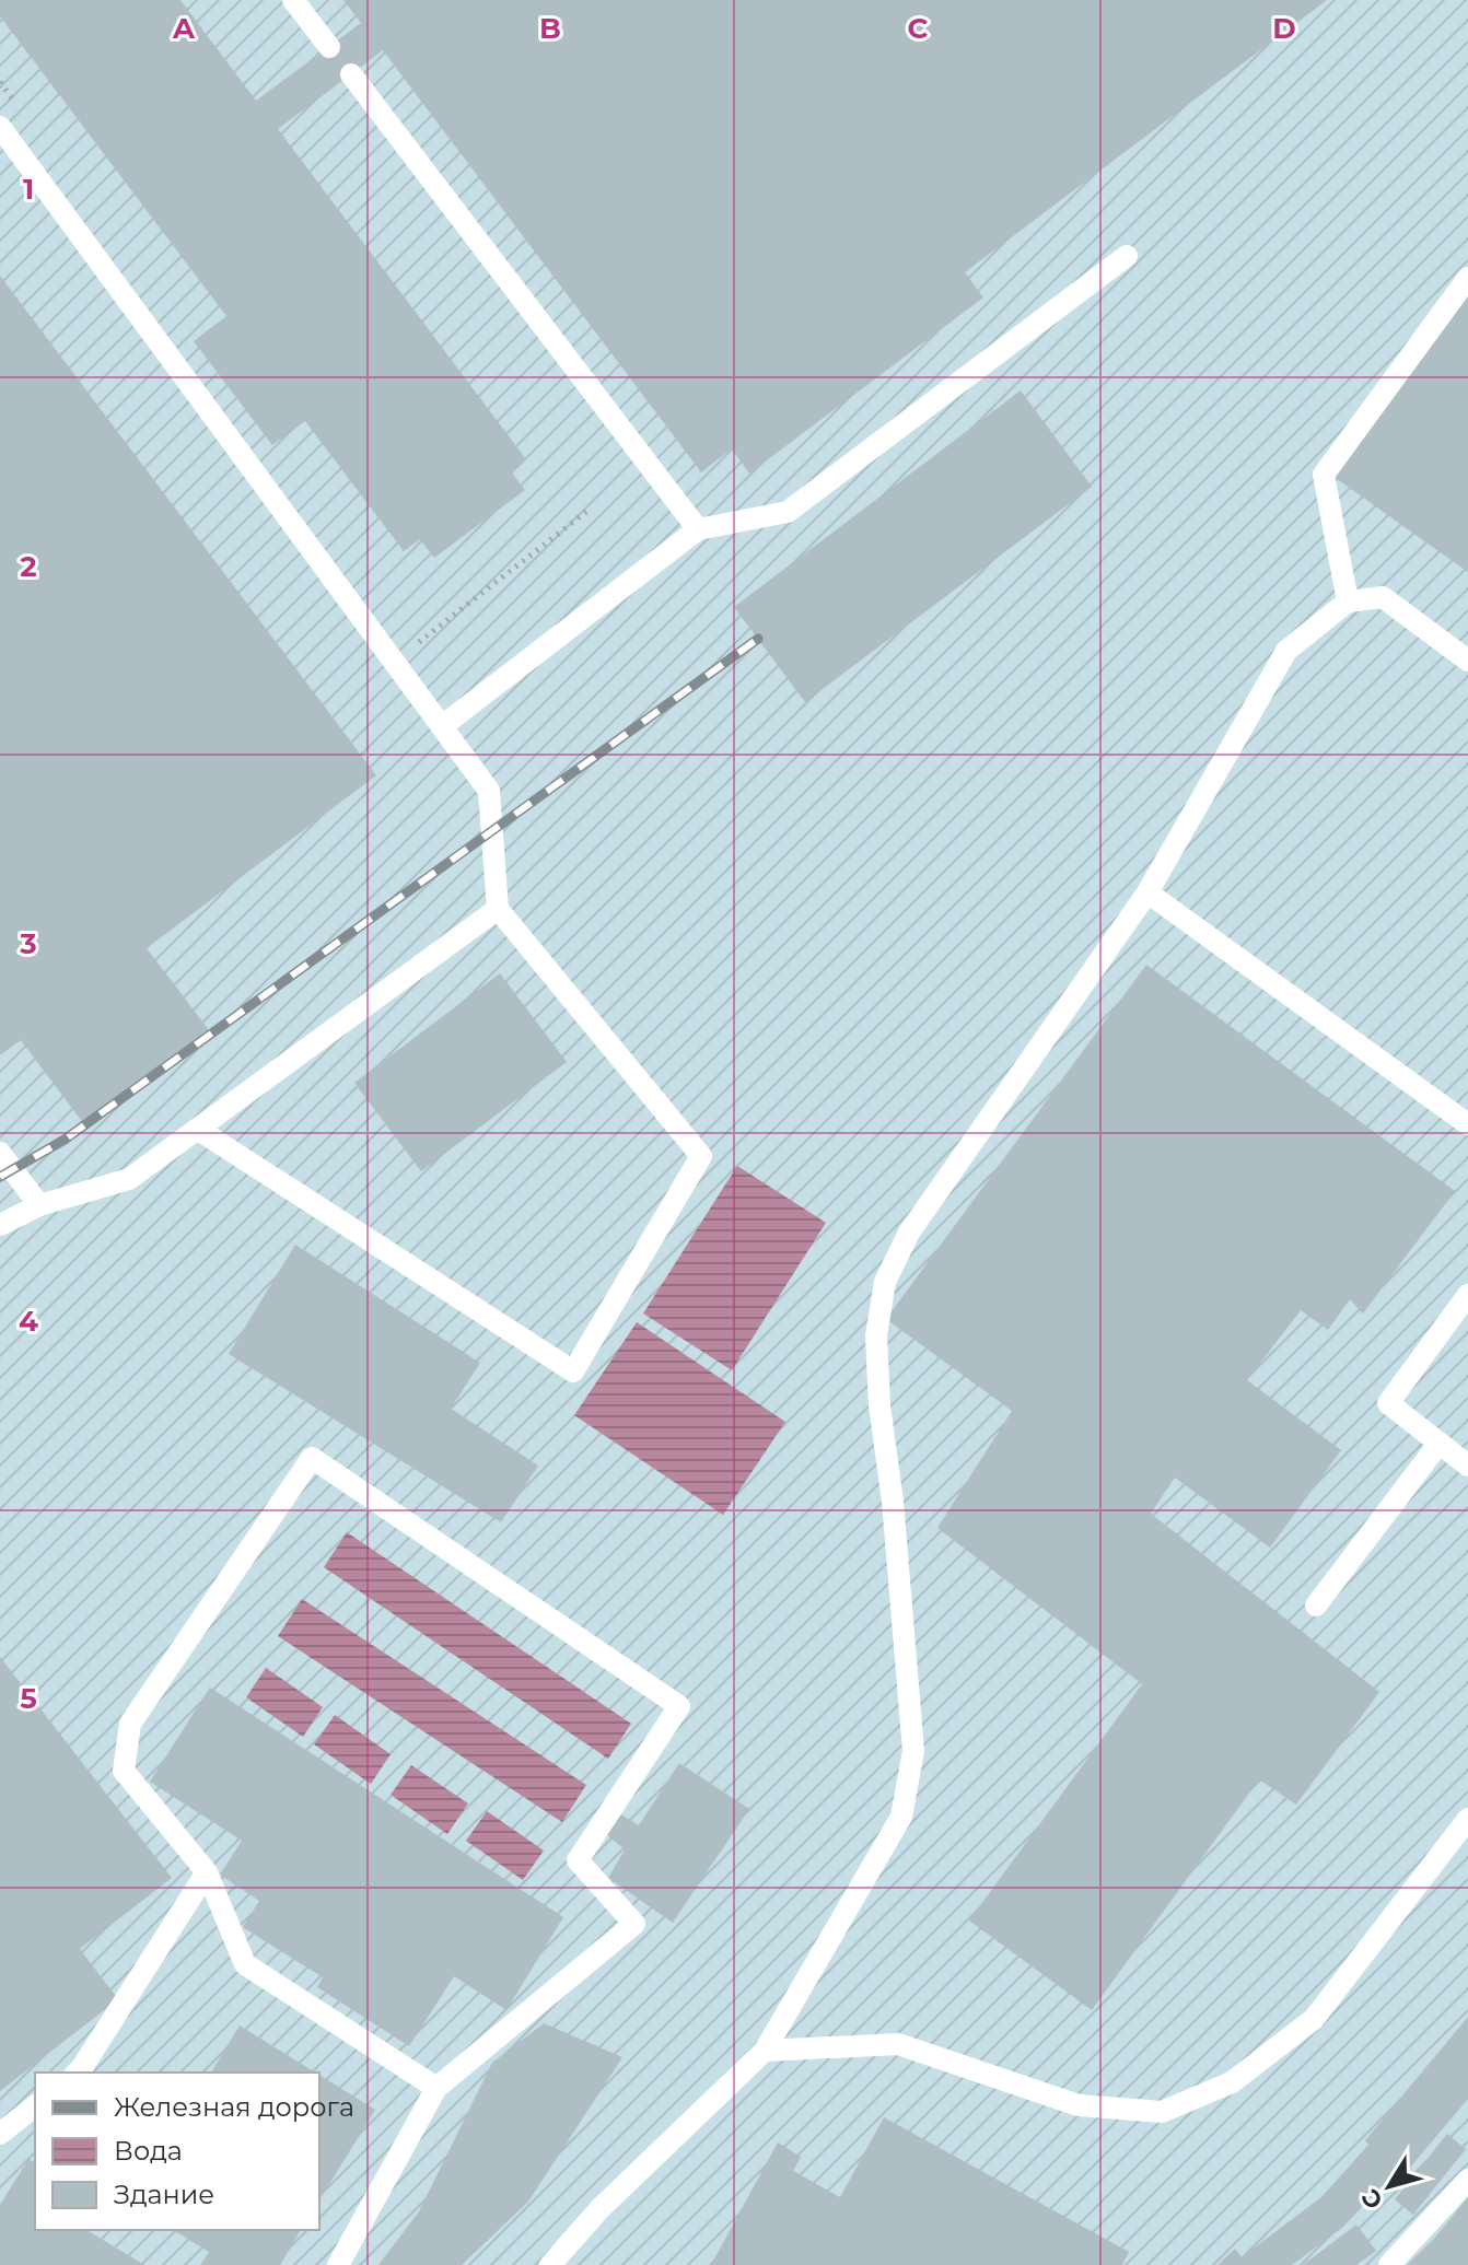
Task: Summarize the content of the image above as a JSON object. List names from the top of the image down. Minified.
{"legend":["Железная дорога","Вода","Здание"],"north":"bottom left","grid":{"columns":["A","B","C","D"],"rows":["1","2","3","4","5"]}}
